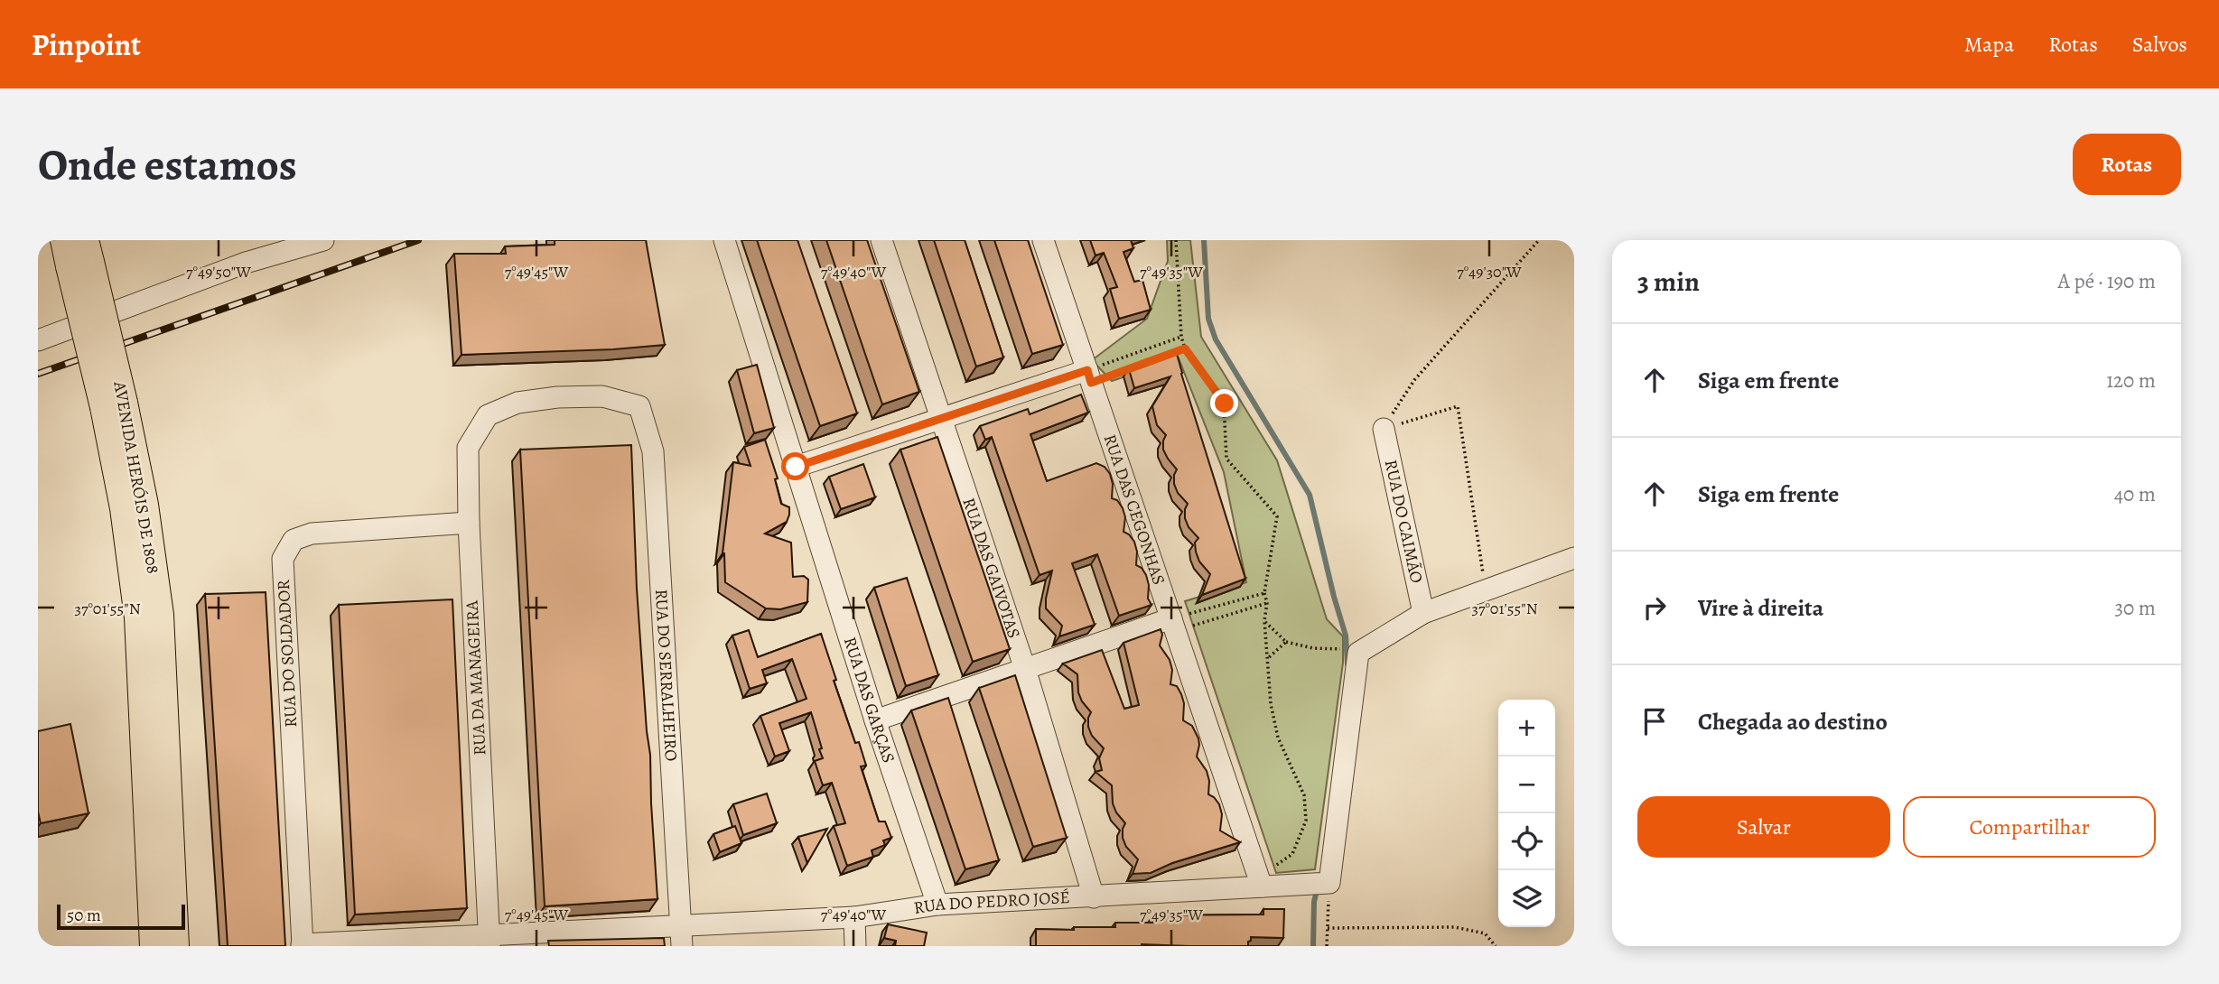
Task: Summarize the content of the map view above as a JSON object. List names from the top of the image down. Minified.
{"streets":{"main road":["AVENIDA HERÓIS DE 1808"],"street":["RUA DAS CEGONHAS","RUA DO CAIMÃO","RUA DAS GAIVOTAS","RUA DO SOLDADOR","RUA DO SERRALHEIRO","RUA DA MANAGEIRA","RUA DAS GARÇAS","RUA DO PEDRO JOSÉ"]},"crossings":[["RUA DAS CEGONHAS","RUA DO PEDRO JOSÉ"],["RUA DAS GAIVOTAS","RUA DO PEDRO JOSÉ"],["RUA DO SOLDADOR","RUA DA MANAGEIRA"],["RUA DO SOLDADOR","RUA DO PEDRO JOSÉ"],["RUA DO SERRALHEIRO","RUA DA MANAGEIRA"],["RUA DO SERRALHEIRO","RUA DO PEDRO JOSÉ"],["RUA DA MANAGEIRA","RUA DO PEDRO JOSÉ"],["RUA DAS GARÇAS","RUA DO PEDRO JOSÉ"]],"scale_bar":"50 m","page":{"header":"Pinpoint","nav":["Mapa","Rotas","Salvos"],"buttons":["Rotas",["Salvar","Compartilhar"]],"title":"Onde estamos","heading":["3 min","A pé · 190 m"],"list":[["Siga em frente","120 m"],["Siga em frente","40 m"],["Vire à direita","30 m"],"Chegada ao destino"],"map_buttons":["+","−"],"scale":"50 m"},"coordinates":["7°49'50\"W","7°49'45\"W","7°49'40\"W","7°49'35\"W","7°49'30\"W","37°01'55\"N"]}
